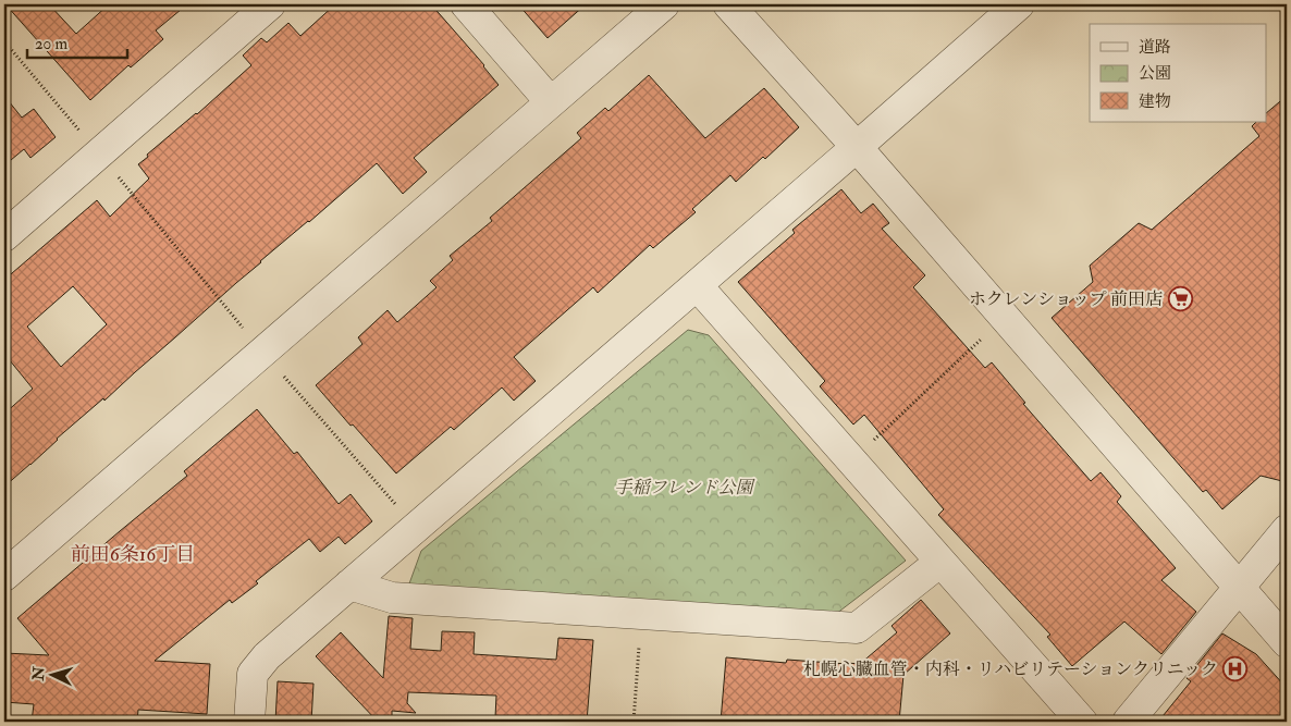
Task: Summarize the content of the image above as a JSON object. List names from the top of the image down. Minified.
{"districts":["前田6条16丁目"],"parks":["手稲フレンド公園"],"places":{"supermarket":["ホクレンショップ 前田店"],"hospital":["札幌心臓血管・内科・リハビリテーションクリニック"]},"legend":["道路","公園","建物"],"scale_bar":"20 m","north":"left"}
